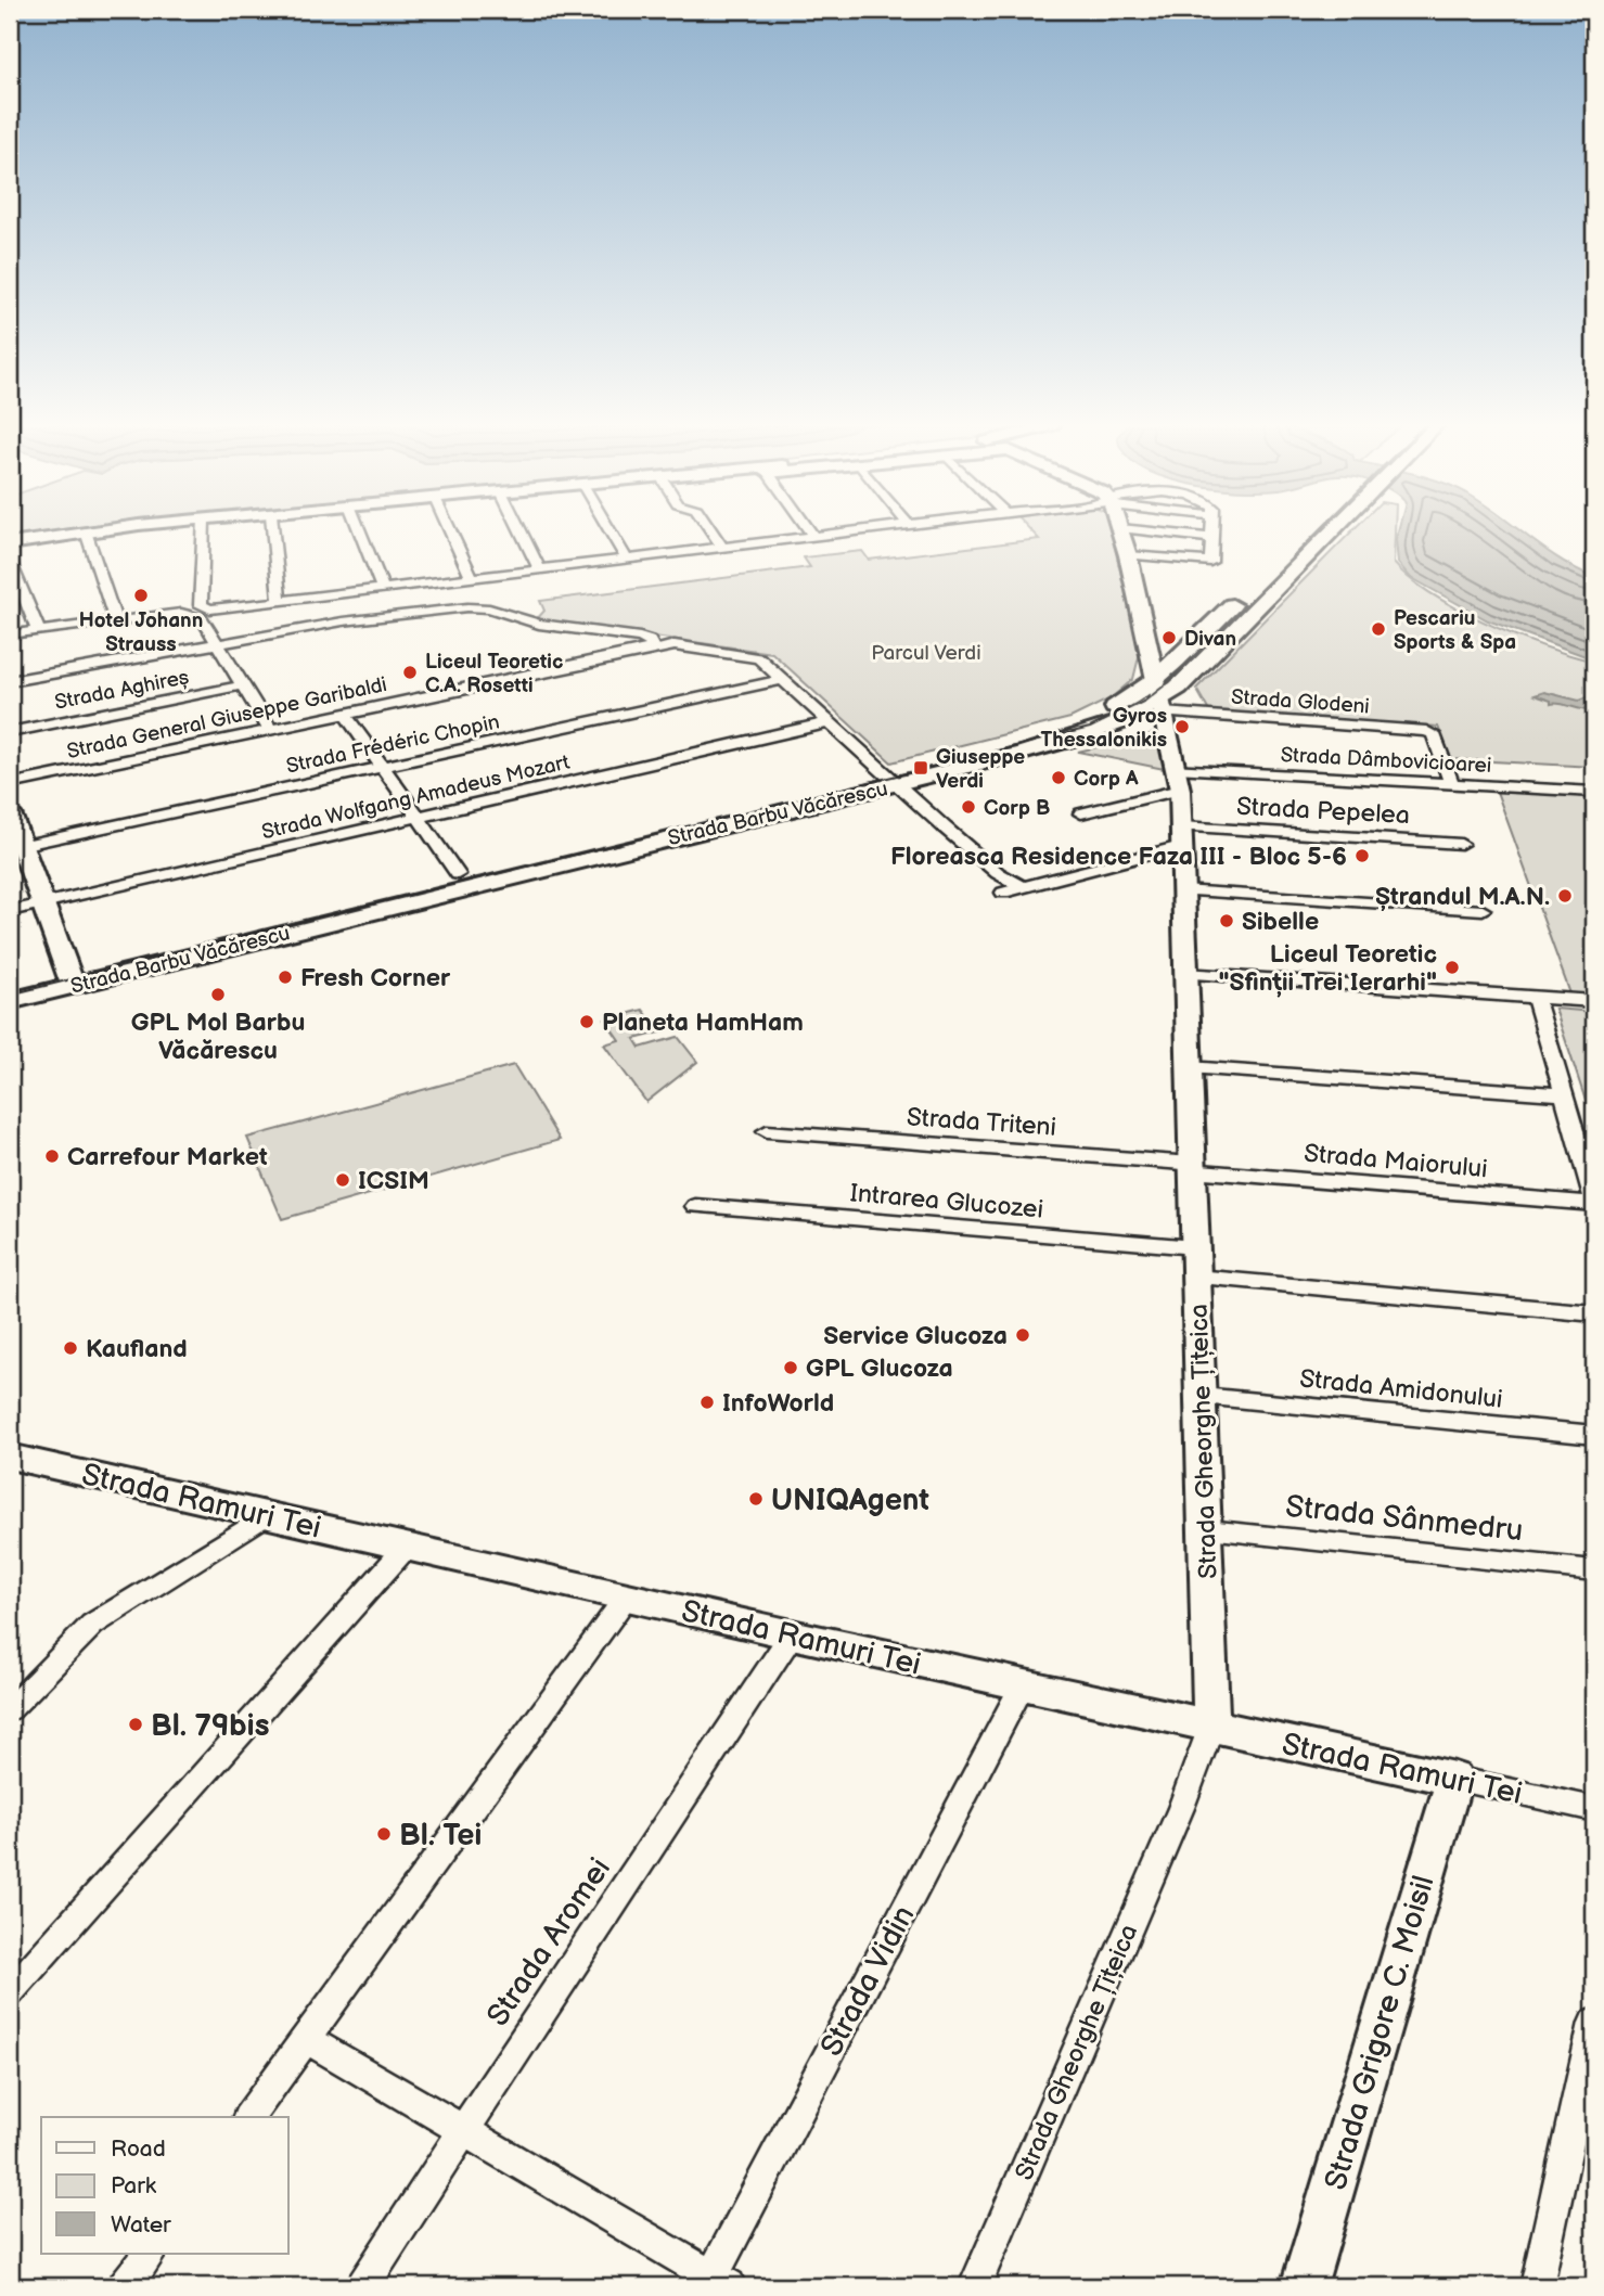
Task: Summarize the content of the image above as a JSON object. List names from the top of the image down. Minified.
{"streets":{"main road":["Strada Barbu Văcărescu"],"street":["Strada Aghireș","Strada Glodeni","Strada General Giuseppe Garibaldi","Strada Frédéric Chopin","Strada Dâmbovicioarei","Strada Wolfgang Amadeus Mozart","Strada Pepelea","Strada Triteni","Strada Maiorului","Intrarea Glucozei","Strada Amidonului","Strada Gheorghe Țițeica","Strada Ramuri Tei","Strada Sânmedru","Strada Aromei","Strada Vidin","Strada Grigore C. Moisil"]},"crossings":[["Strada Glodeni","Strada Dâmbovicioarei"],["Strada Glodeni","Strada Barbu Văcărescu"],["Strada Glodeni","Strada Gheorghe Țițeica"],["Strada General Giuseppe Garibaldi","Strada Frédéric Chopin"],["Strada General Giuseppe Garibaldi","Strada Wolfgang Amadeus Mozart"],["Strada General Giuseppe Garibaldi","Strada Pepelea"],["Strada General Giuseppe Garibaldi","Strada Barbu Văcărescu"],["Strada Dâmbovicioarei","Strada Gheorghe Țițeica"],["Strada Pepelea","Strada Gheorghe Țițeica"],["Strada Barbu Văcărescu","Strada Gheorghe Țițeica"],["Strada Triteni","Strada Maiorului"],["Strada Triteni","Strada Gheorghe Țițeica"],["Strada Maiorului","Strada Gheorghe Țițeica"],["Intrarea Glucozei","Strada Gheorghe Țițeica"],["Strada Amidonului","Strada Gheorghe Țițeica"],["Strada Gheorghe Țițeica","Strada Ramuri Tei"],["Strada Gheorghe Țițeica","Strada Sânmedru"],["Strada Ramuri Tei","Strada Aromei"],["Strada Ramuri Tei","Strada Vidin"],["Strada Ramuri Tei","Strada Grigore C. Moisil"],["Strada Aromei","Strada Vidin"]],"parks":["Parcul Verdi"],"places":{"other":["Hotel Johann Strauss","Pescariu Sports & Spa","Divan","Liceul Teoretic C.A. Rosetti","Gyros Thessalonikis","Corp A","Corp B","Floreasca Residence Faza III - Bloc 5-6","Ștrandul M.A.N.","Sibelle","Liceul Teoretic \"Sfinții Trei Ierarhi\"","Fresh Corner","GPL Mol Barbu Văcărescu","Planeta HamHam","Carrefour Market","ICSIM","Service Glucoza","Kaufland","GPL Glucoza","InfoWorld","UNIQAgent","Bl. 79bis","Bl. Tei"],"transit":["Giuseppe Verdi"]},"legend":["Road","Park","Water"]}
